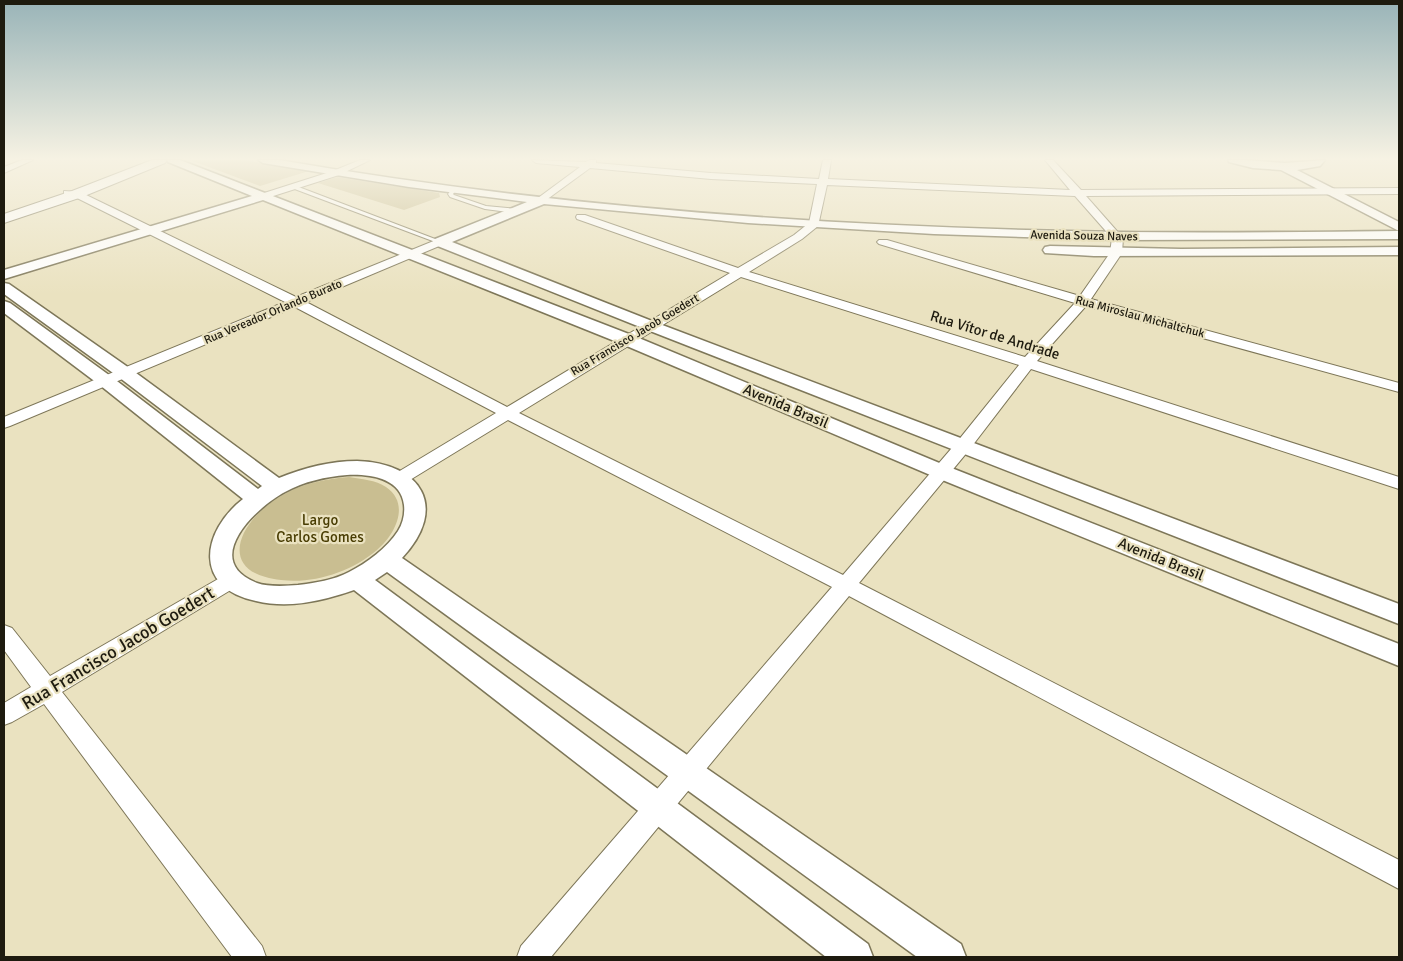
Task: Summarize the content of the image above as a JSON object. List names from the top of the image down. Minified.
{"streets":{"street":["Avenida Souza Naves","Rua Vereador Orlando Burato","Rua Miroslau Michaltchuk","Rua Francisco Jacob Goedert","Rua Vítor de Andrade","Avenida Brasil"]},"crossings":[["Avenida Souza Naves","Rua Francisco Jacob Goedert"],["Rua Vereador Orlando Burato","Avenida Brasil"],["Rua Francisco Jacob Goedert","Rua Vítor de Andrade"],["Rua Francisco Jacob Goedert","Avenida Brasil"]],"parks":["Largo Carlos Gomes"]}
